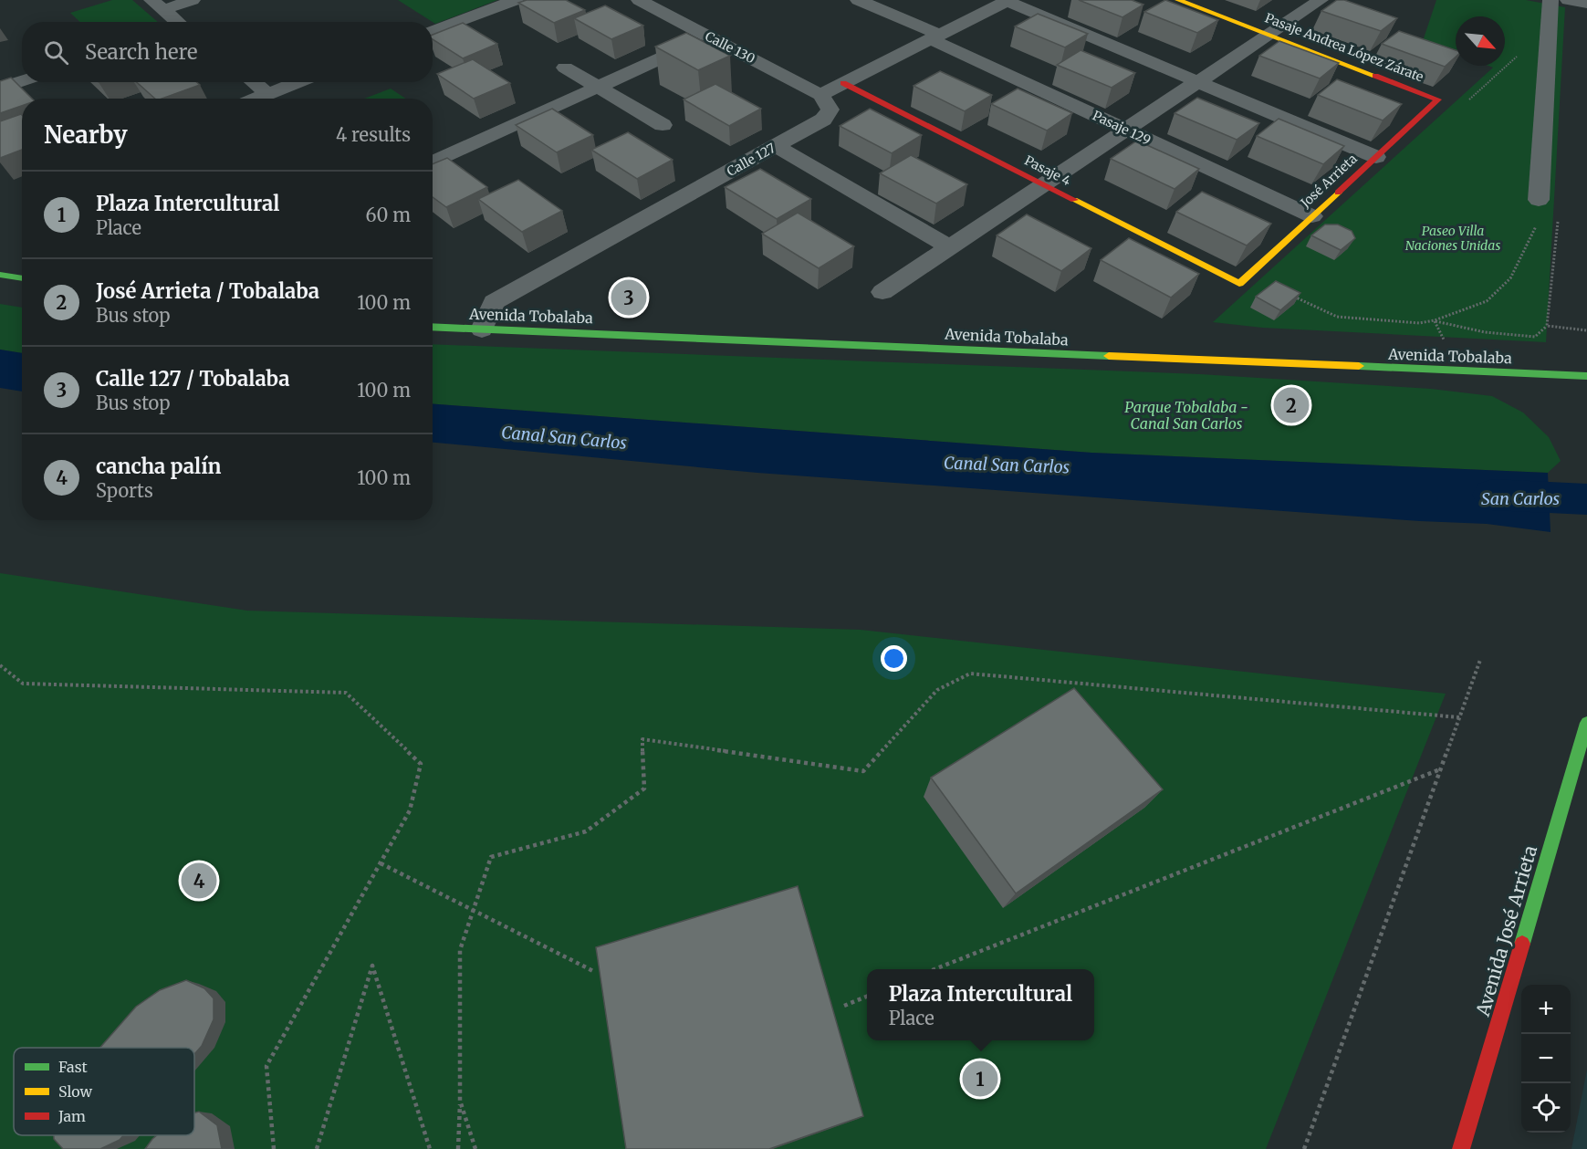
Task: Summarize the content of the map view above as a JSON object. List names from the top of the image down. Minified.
{"streets":{"main road":["Pasaje Andrea López Zárate","Pasaje 4","José Arrieta","Avenida Tobalaba","Avenida José Arrieta"],"street":["Calle 130","Pasaje 129","Calle 127"]},"crossings":[["Calle 130","Calle 127"],["Pasaje Andrea López Zárate","José Arrieta"],["Pasaje 129","José Arrieta"],["Calle 127","Avenida Tobalaba"],["Pasaje 4","José Arrieta"]],"water":["Canal San Carlos","San Carlos"],"parks":["Paseo Villa Naciones Unidas","Parque Tobalaba - Canal San Carlos"],"legend":["Fast","Slow","Jam"],"north":"bottom right","page":{"search":"Search here","heading":["Nearby","4 results"],"list":[{"mark":"1","name":"Plaza Intercultural","note":"Place","value":"60 m"},{"mark":"2","name":"José Arrieta / Tobalaba","note":"Bus stop","value":"100 m"},{"mark":"3","name":"Calle 127 / Tobalaba","note":"Bus stop","value":"100 m"},{"mark":"4","name":"cancha palín","note":"Sports","value":"100 m"}],"pins":["3","2","4","1"],"popup":["Plaza Intercultural","Place"],"map_buttons":["+","−"]}}
